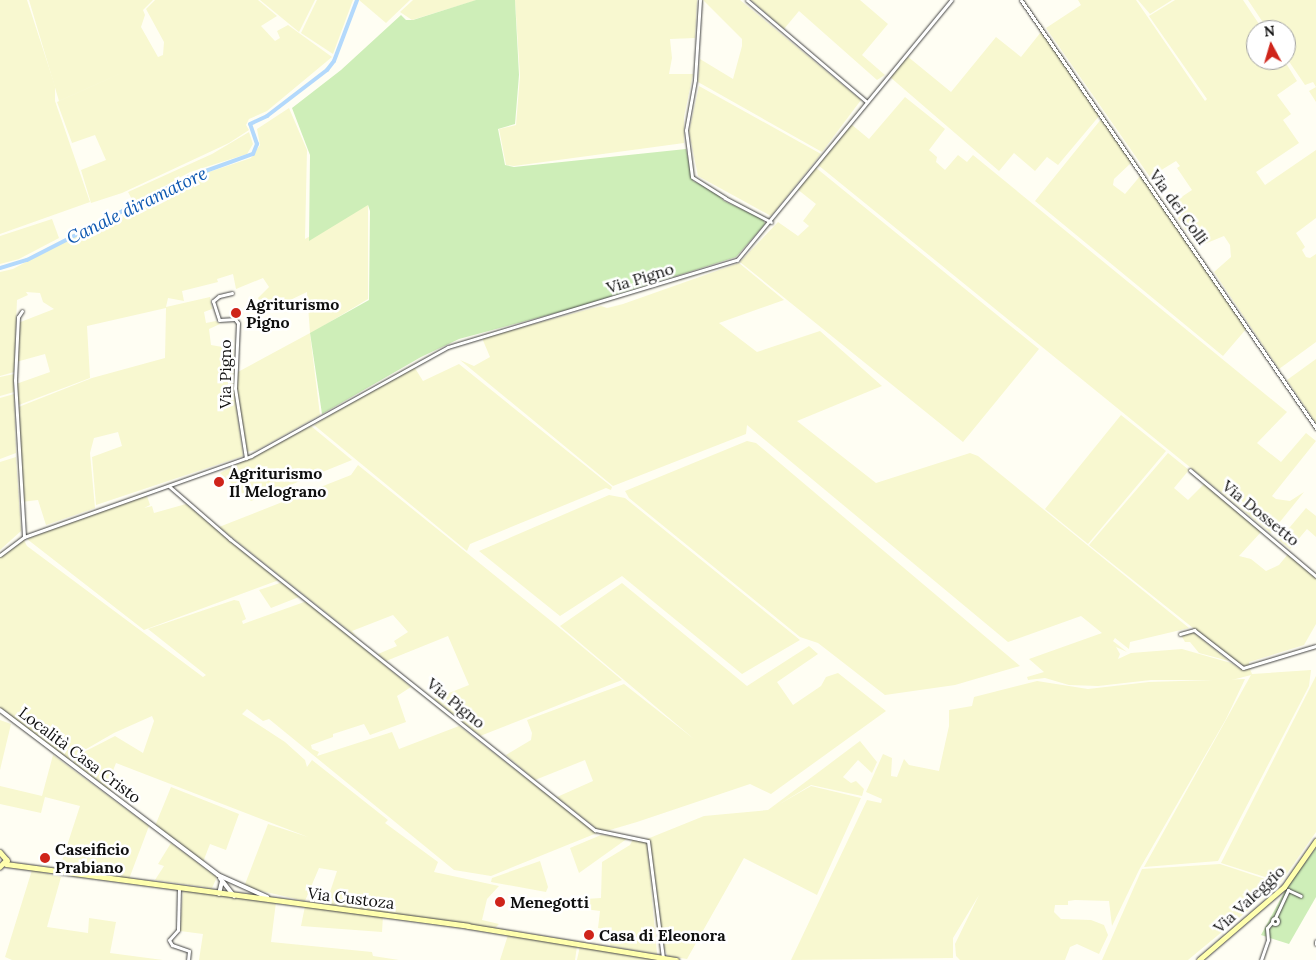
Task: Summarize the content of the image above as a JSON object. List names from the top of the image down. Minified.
{"streets":{"main road":["Via Custoza","Via Valeggio"],"street":["Via dei Colli","Via Pigno","Via Dossetto","Località Casa Cristo"]},"crossings":[["Via Pigno","Via Custoza"]],"water":["Canale diramatore"],"places":["Agriturismo Pigno","Agriturismo Il Melograno","Caseificio Prabiano","Menegotti","Casa di Eleonora"],"north":"top"}
